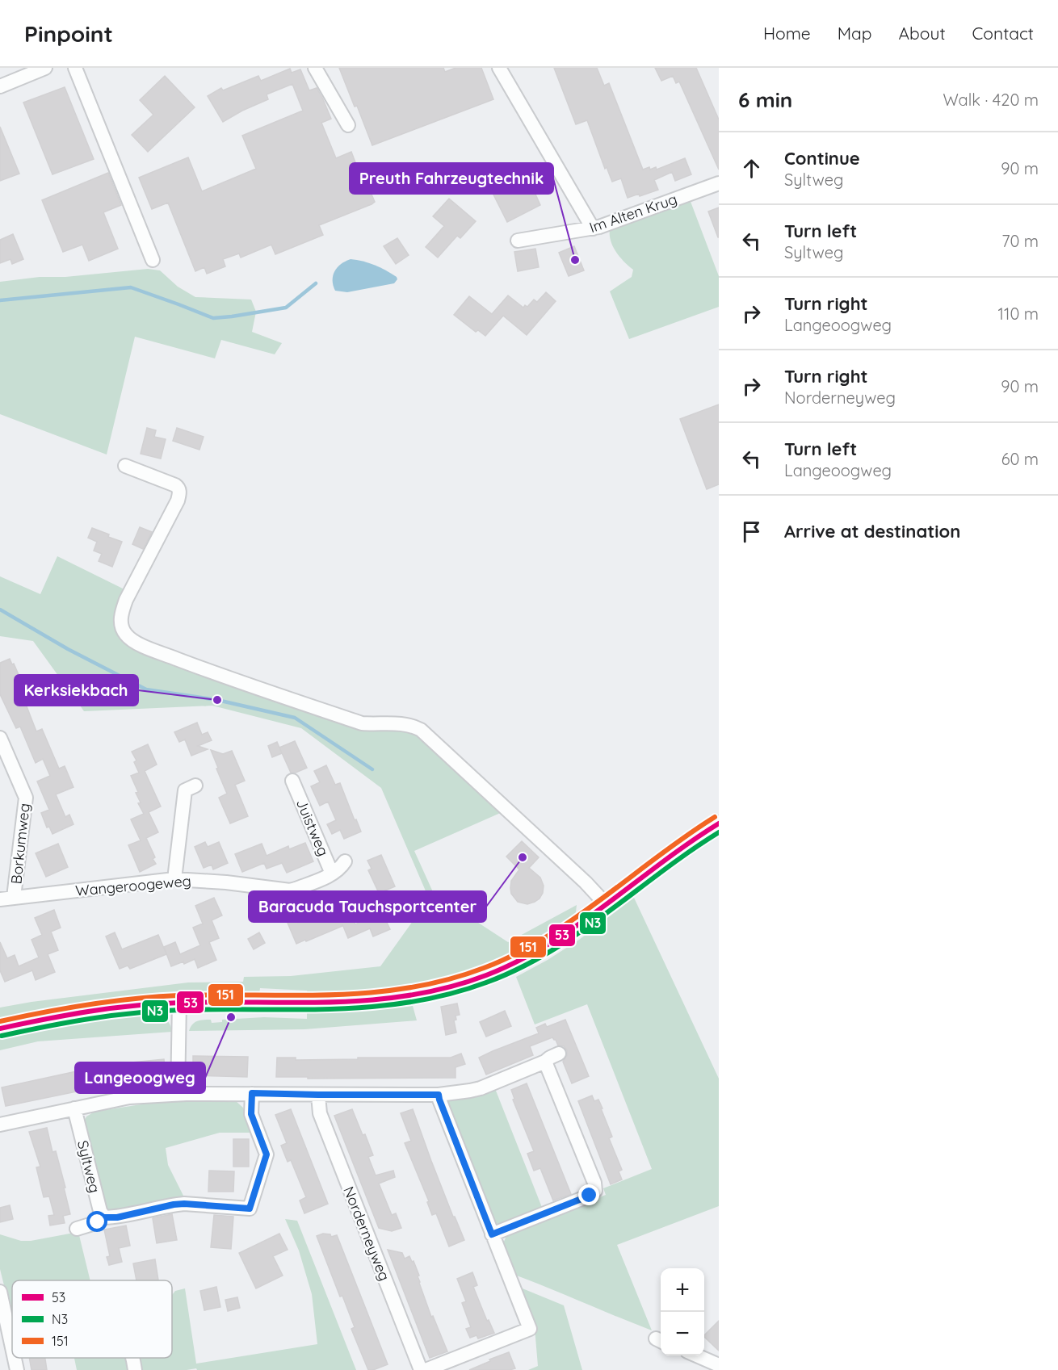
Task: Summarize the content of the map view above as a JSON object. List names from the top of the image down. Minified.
{"streets":{"street":["Im Alten Krug","Juistweg","Borkumweg","Wangeroogeweg","Syltweg","Norderneyweg"]},"crossings":[["Juistweg","Wangeroogeweg"],["Borkumweg","Wangeroogeweg"]],"places":["Preuth Fahrzeugtechnik","Kerksiekbach","Baracuda Tauchsportcenter","Langeoogweg"],"lines":["transit line 151","transit line 53","transit line N3"],"legend":["53","N3","151"],"page":{"header":"Pinpoint","nav":["Home","Map","About","Contact"],"heading":["6 min","Walk · 420 m"],"list":[["Continue","Syltweg","90 m"],["Turn left","Syltweg","70 m"],["Turn right","Langeoogweg","110 m"],["Turn right","Norderneyweg","90 m"],["Turn left","Langeoogweg","60 m"],"Arrive at destination"],"map_buttons":["+","−"]}}
